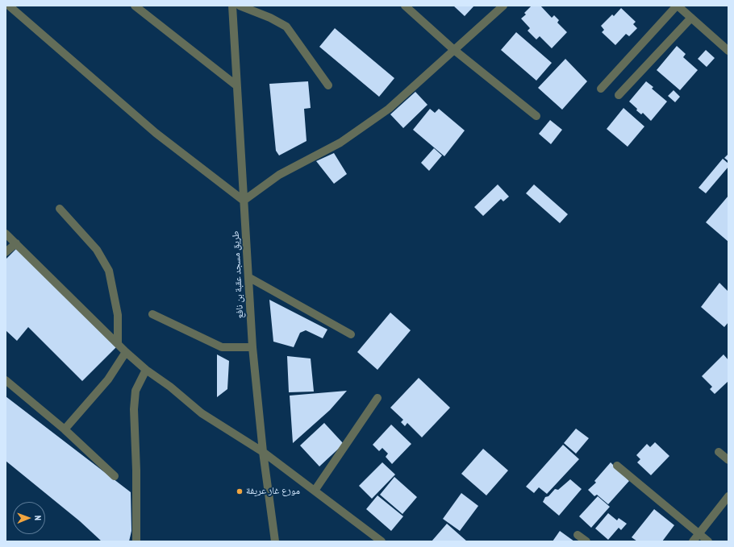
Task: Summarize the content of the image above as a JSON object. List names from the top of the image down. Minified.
{"streets":{"street":["طريق مسجد عقبة بن نافع"]},"places":["موزع غاز عريفة"],"north":"right"}
